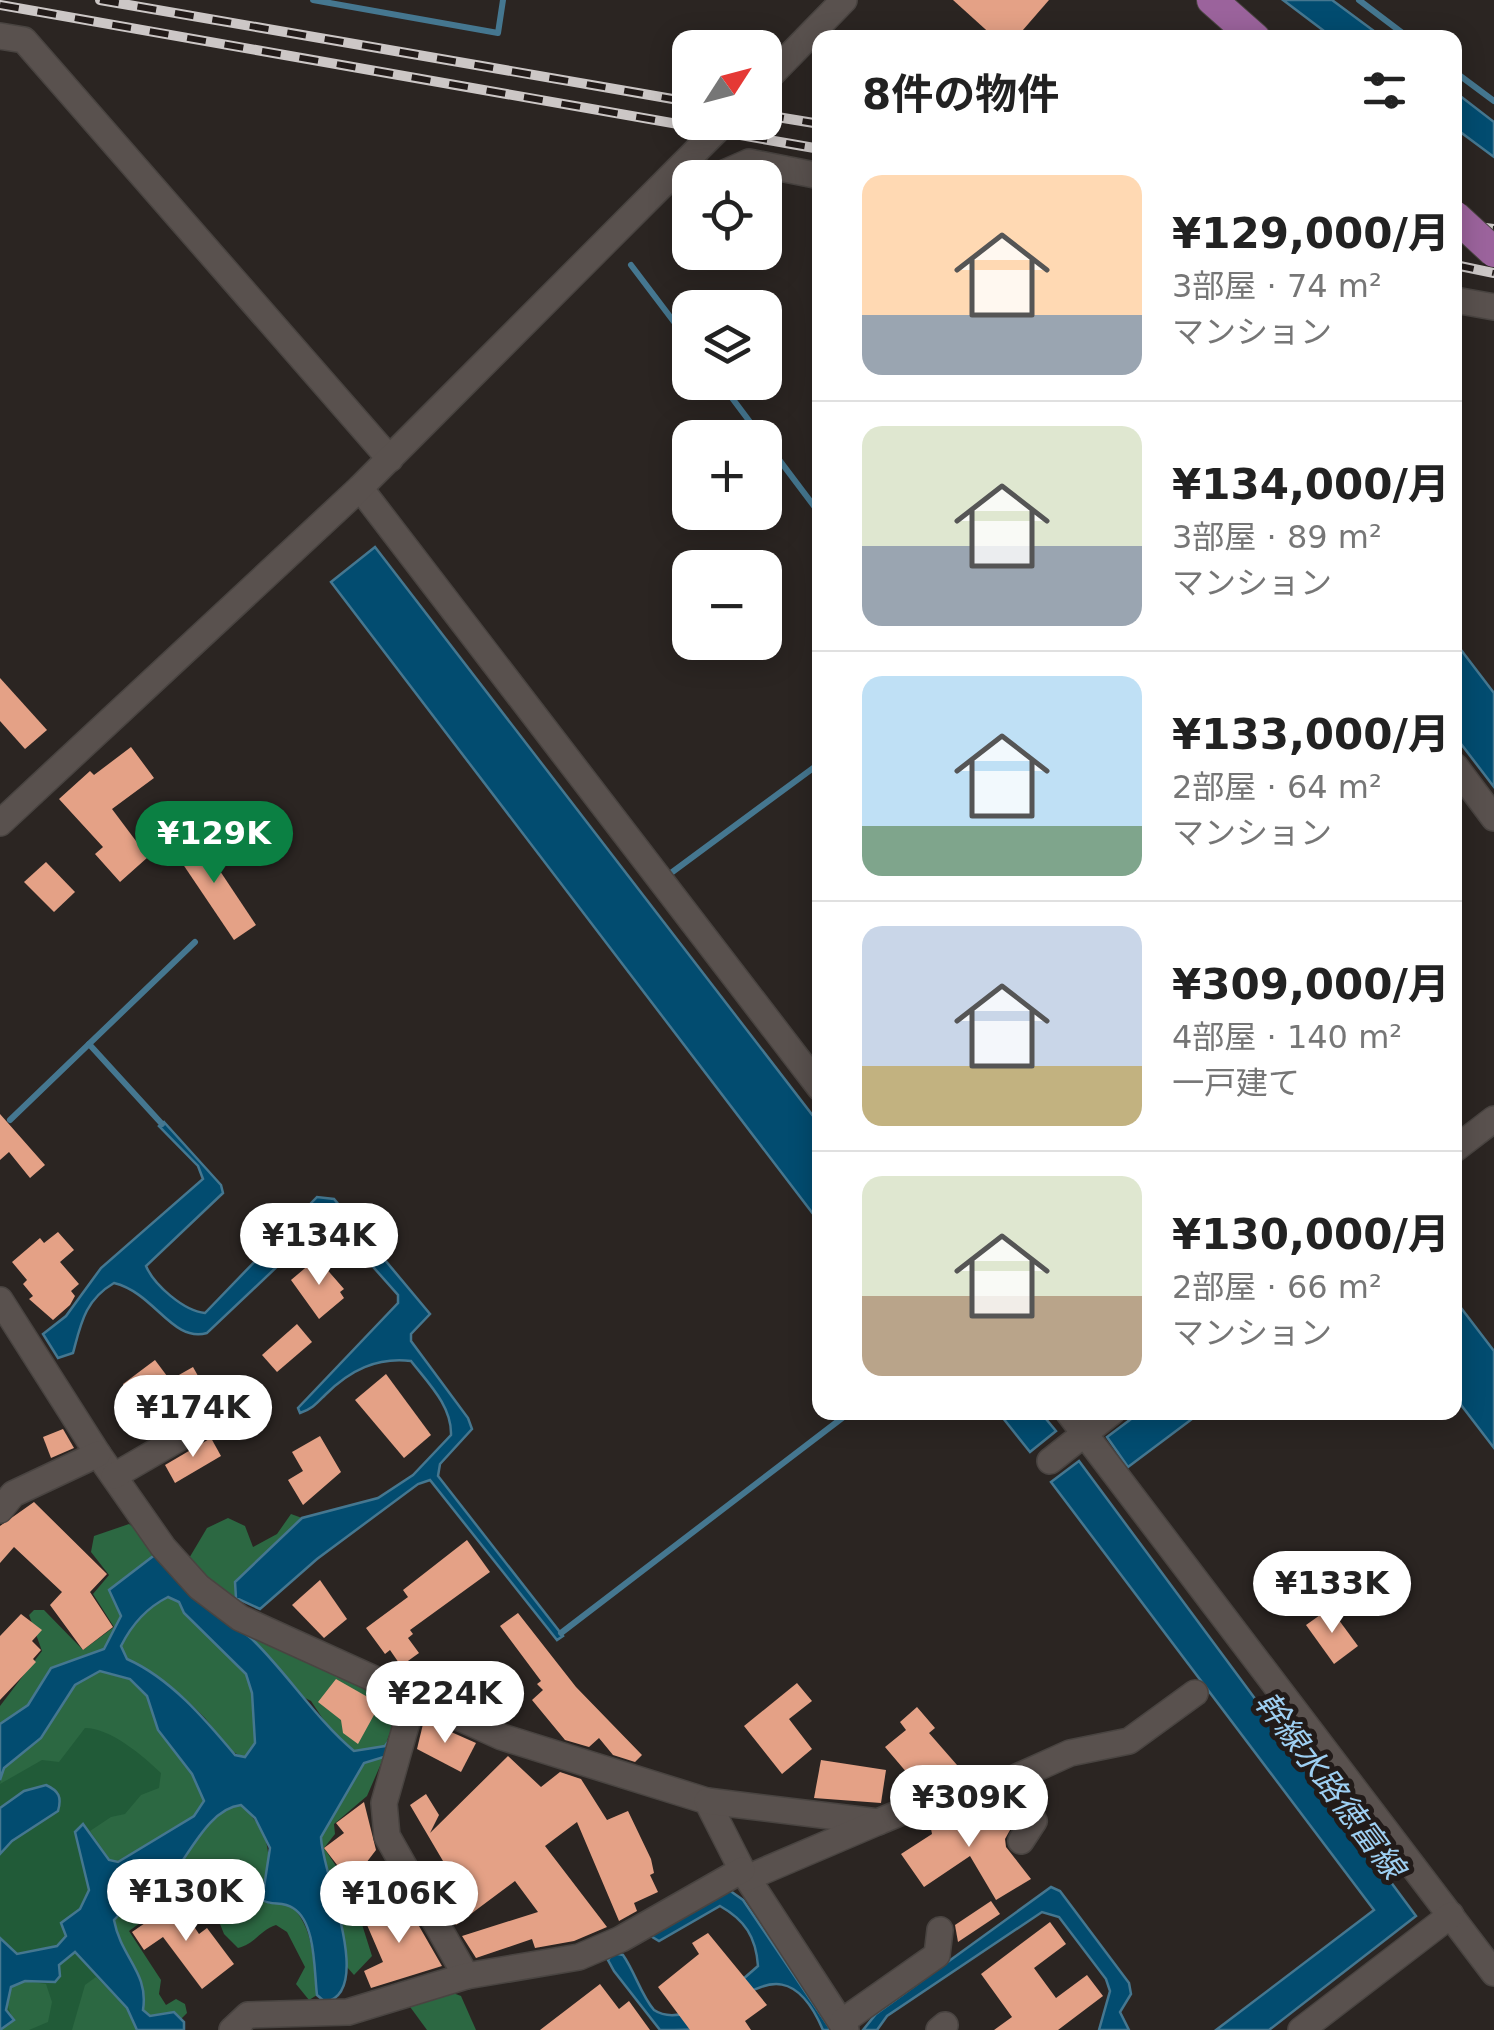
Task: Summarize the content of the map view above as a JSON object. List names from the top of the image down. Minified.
{"water":["幹線水路徳富線"],"north":"top right","page":{"map_buttons":["+","−"],"heading":"8件の物件","list":[{"name":"¥129,000/月","note":"3部屋 · 74 m² · マンション"},{"name":"¥134,000/月","note":"3部屋 · 89 m² · マンション"},{"name":"¥133,000/月","note":"2部屋 · 64 m² · マンション"},{"name":"¥309,000/月","note":"4部屋 · 140 m² · 一戸建て"},{"name":"¥130,000/月","note":"2部屋 · 66 m² · マンション"}],"price":["¥129K","¥134K","¥174K","¥133K","¥224K","¥309K","¥130K","¥106K"]}}
